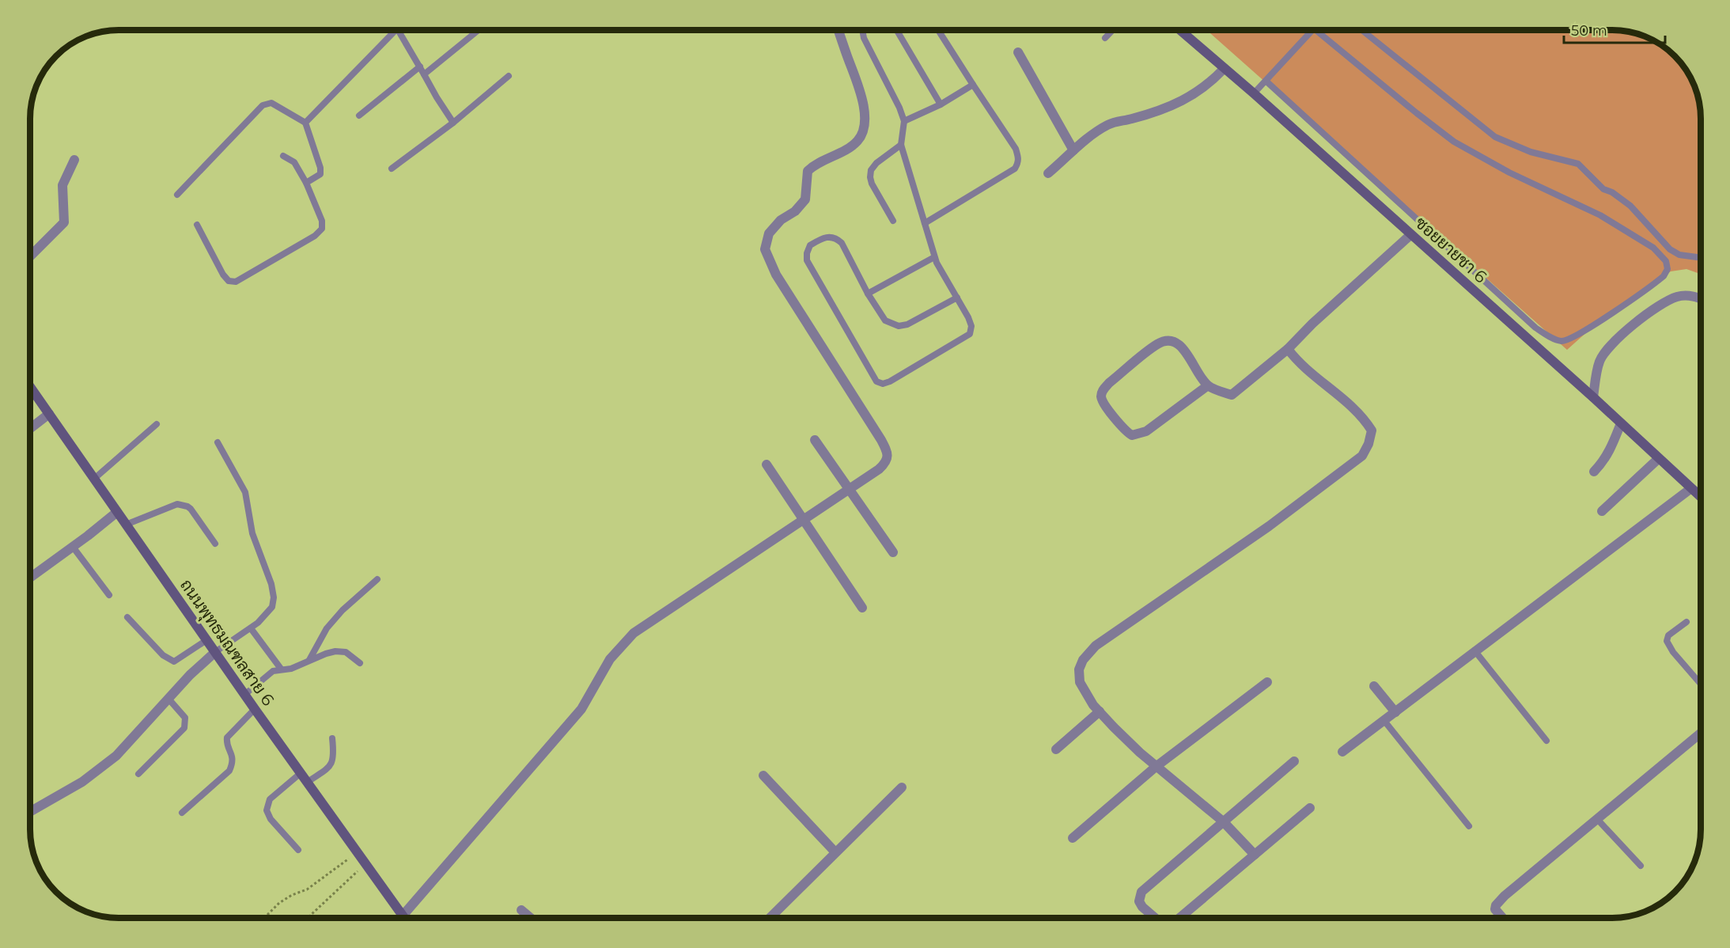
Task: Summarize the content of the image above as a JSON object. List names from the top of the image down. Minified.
{"streets":{"street":["ซอยยายชา 6","ถนนพุทธมณฑลสาย 6"]},"scale_bar":"50 m"}
